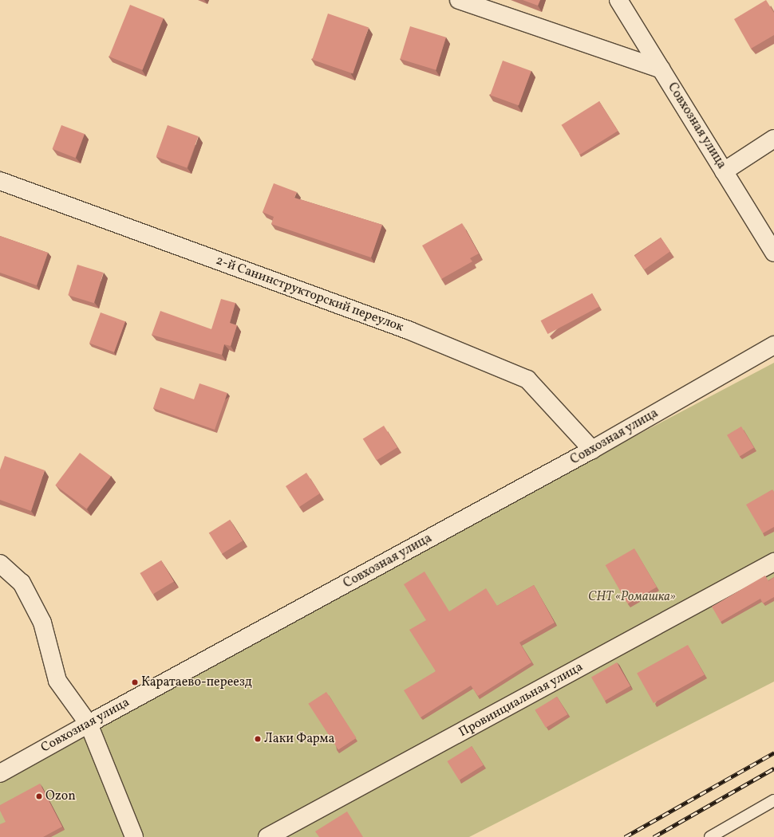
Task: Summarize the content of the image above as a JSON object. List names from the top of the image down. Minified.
{"streets":{"street":["Совхозная улица","2-й Санинструкторский переулок","Провинциальная улица"]},"crossings":[["Совхозная улица","2-й Санинструкторский переулок"]],"parks":["СНТ «Ромашка»"],"places":["Каратаево-переезд","Лаки Фарма","Ozon"]}
